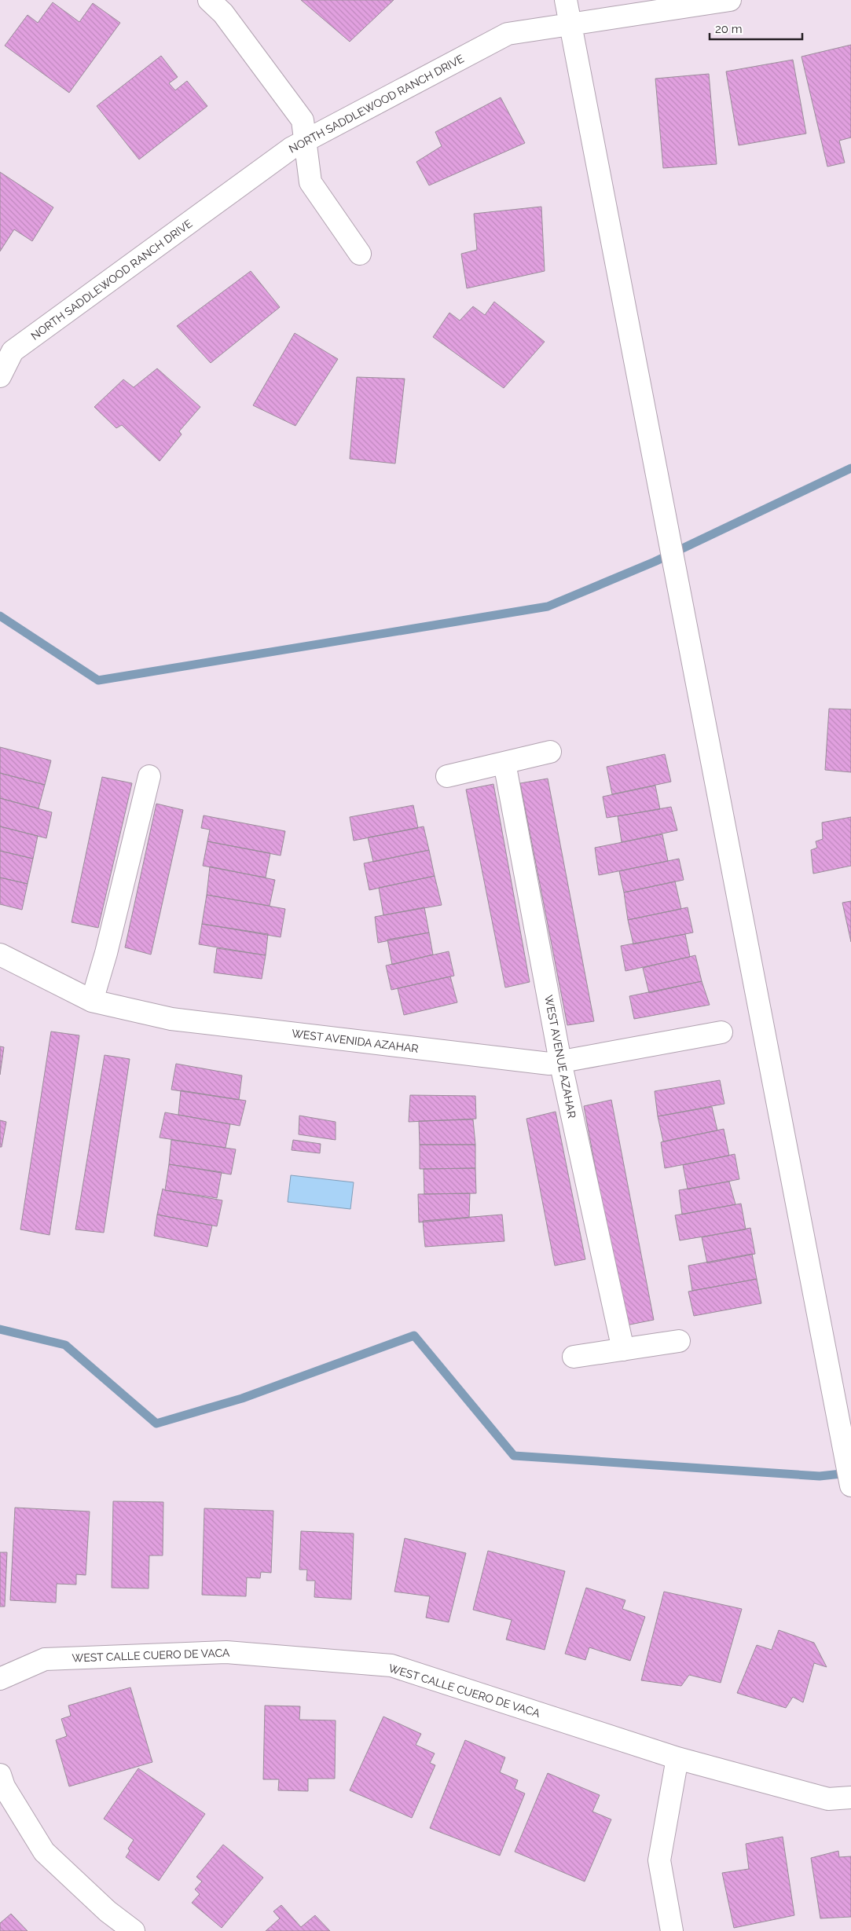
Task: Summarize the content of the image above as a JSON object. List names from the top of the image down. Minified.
{"streets":{"street":["NORTH SADDLEWOOD RANCH DRIVE","WEST AVENIDA AZAHAR","WEST AVENUE AZAHAR","WEST CALLE CUERO DE VACA"]},"crossings":[["WEST AVENIDA AZAHAR","WEST AVENUE AZAHAR"]],"scale_bar":"20 m"}
